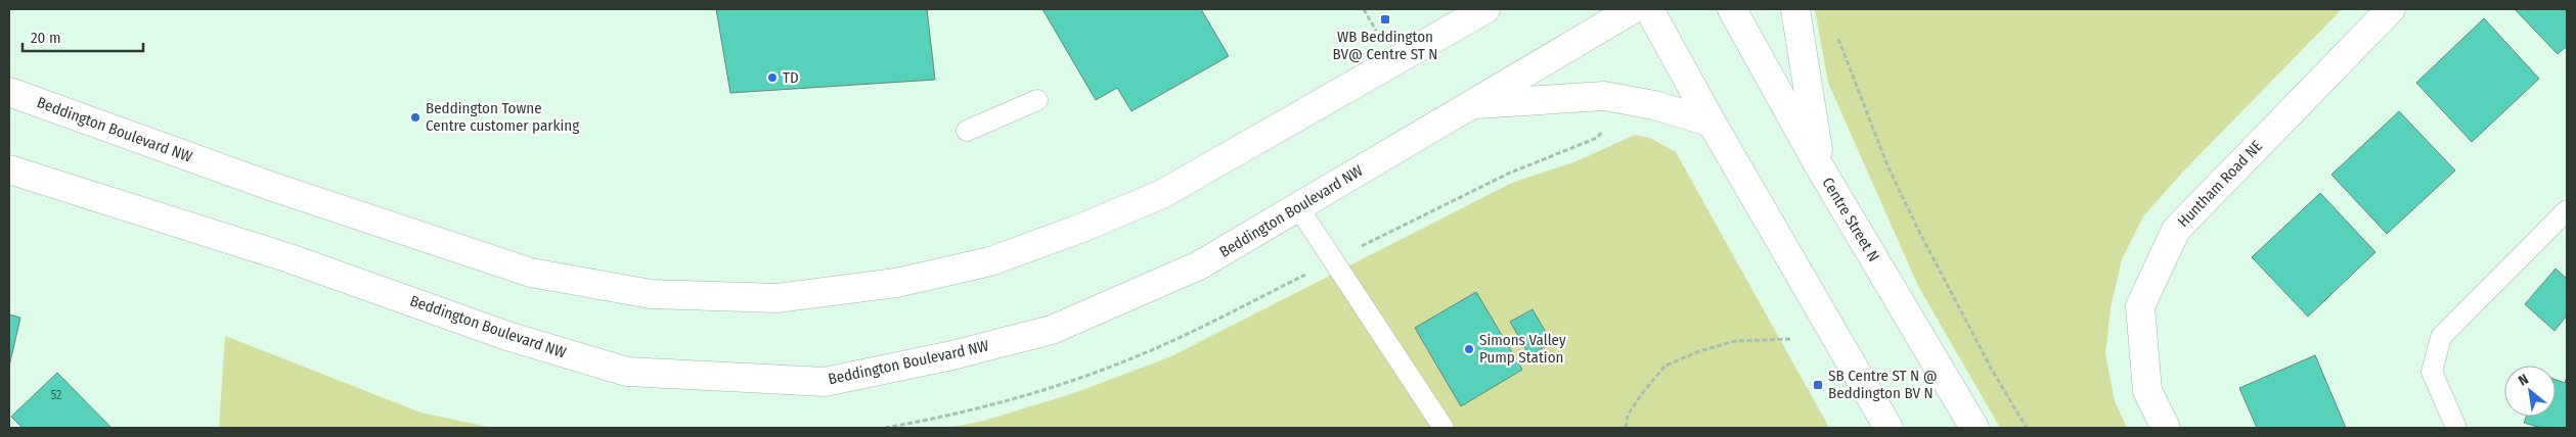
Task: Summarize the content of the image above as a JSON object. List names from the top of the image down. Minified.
{"streets":{"main road":["Beddington Boulevard NW","Huntham Road NE","Centre Street N"]},"places":{"transit":["WB Beddington BV@ Centre ST N","SB Centre ST N @ Beddington BV N"],"other":["TD","Beddington Towne Centre customer parking","Simons Valley Pump Station"]},"house_numbers":["52"],"scale_bar":"20 m","north":"top left"}
